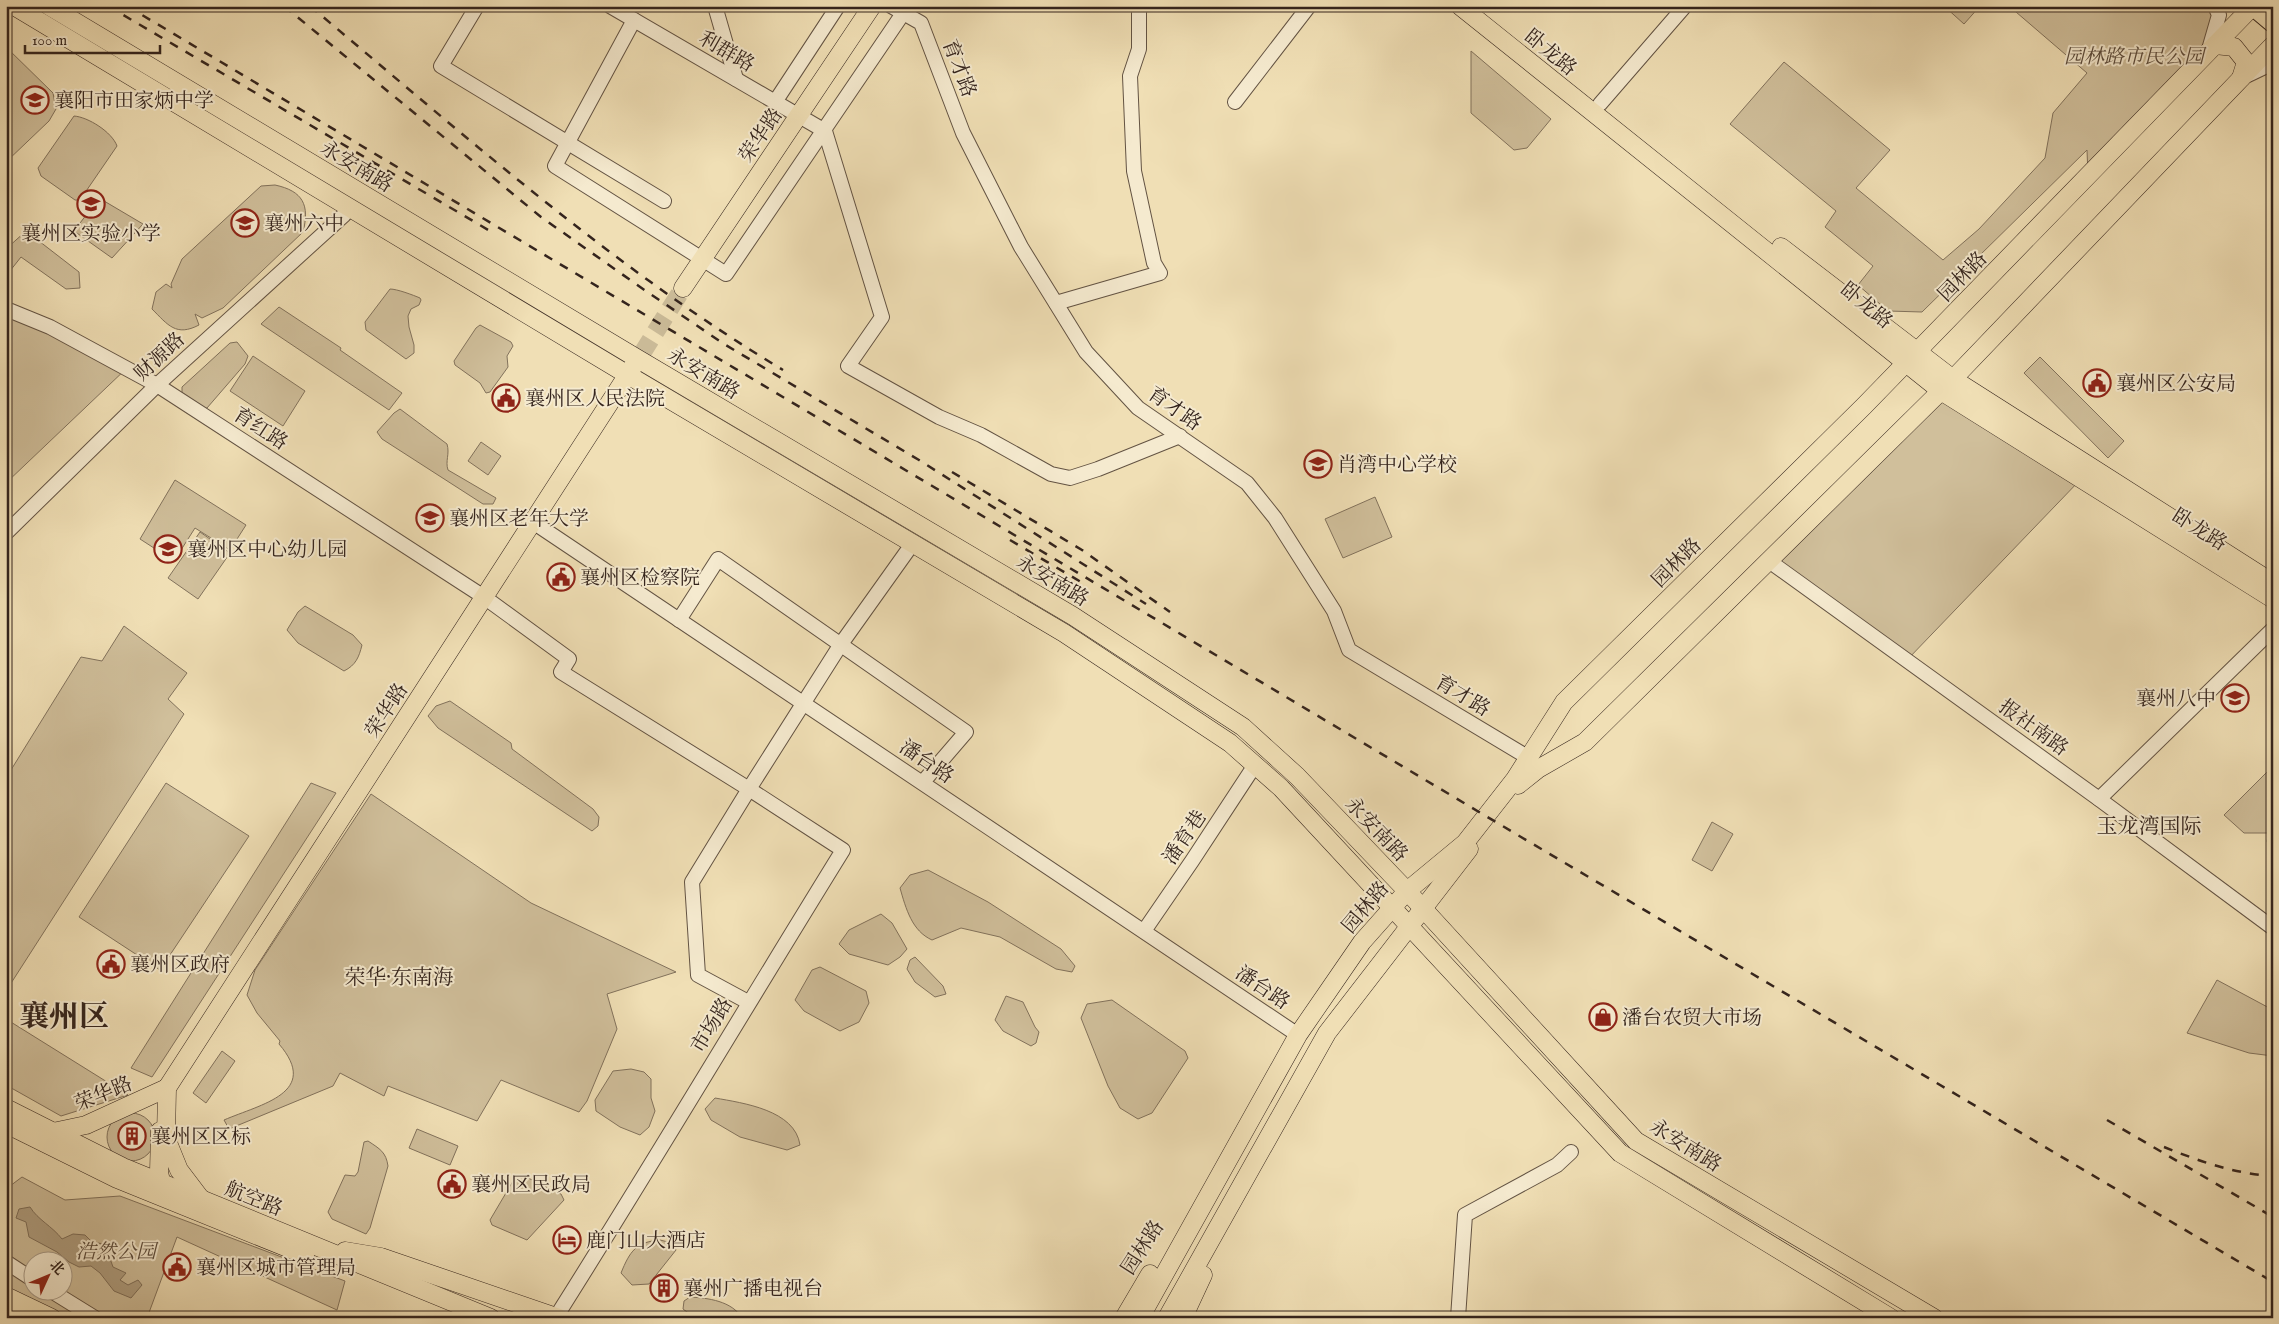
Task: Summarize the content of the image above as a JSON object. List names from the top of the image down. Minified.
{"streets":{"main road":["卧龙路","荣华路","永安南路","园林路","航空路"],"street":["利群路","育才路","财源路","育红路","报社南路","潘台路","潘育巷","市场路"]},"crossings":[["利群路","荣华路"],["卧龙路","园林路"],["育才路","园林路"],["荣华路","永安南路"],["荣华路","育红路"],["荣华路","潘台路"],["荣华路","航空路"],["永安南路","园林路"],["永安南路","潘育巷"],["园林路","潘台路"],["财源路","育红路"],["育红路","市场路"],["潘台路","潘育巷"]],"districts":["玉龙湾国际","荣华·东南海","襄州区"],"parks":["园林路市民公园","浩然公园"],"places":{"school or university":["襄阳市田家炳中学","襄州区实验小学","襄州六中","肖湾中心学校","襄州区老年大学","襄州区中心幼儿园","襄州八中"],"public building":["襄州区公安局","襄州区人民法院","襄州区检察院","襄州区政府","襄州区民政局","襄州区城市管理局"],"shop":["潘台农贸大市场"],"building":["襄州区区标","襄州广播电视台"],"hotel":["鹿门山大酒店"]},"scale_bar":"100 m","north":"top right"}
